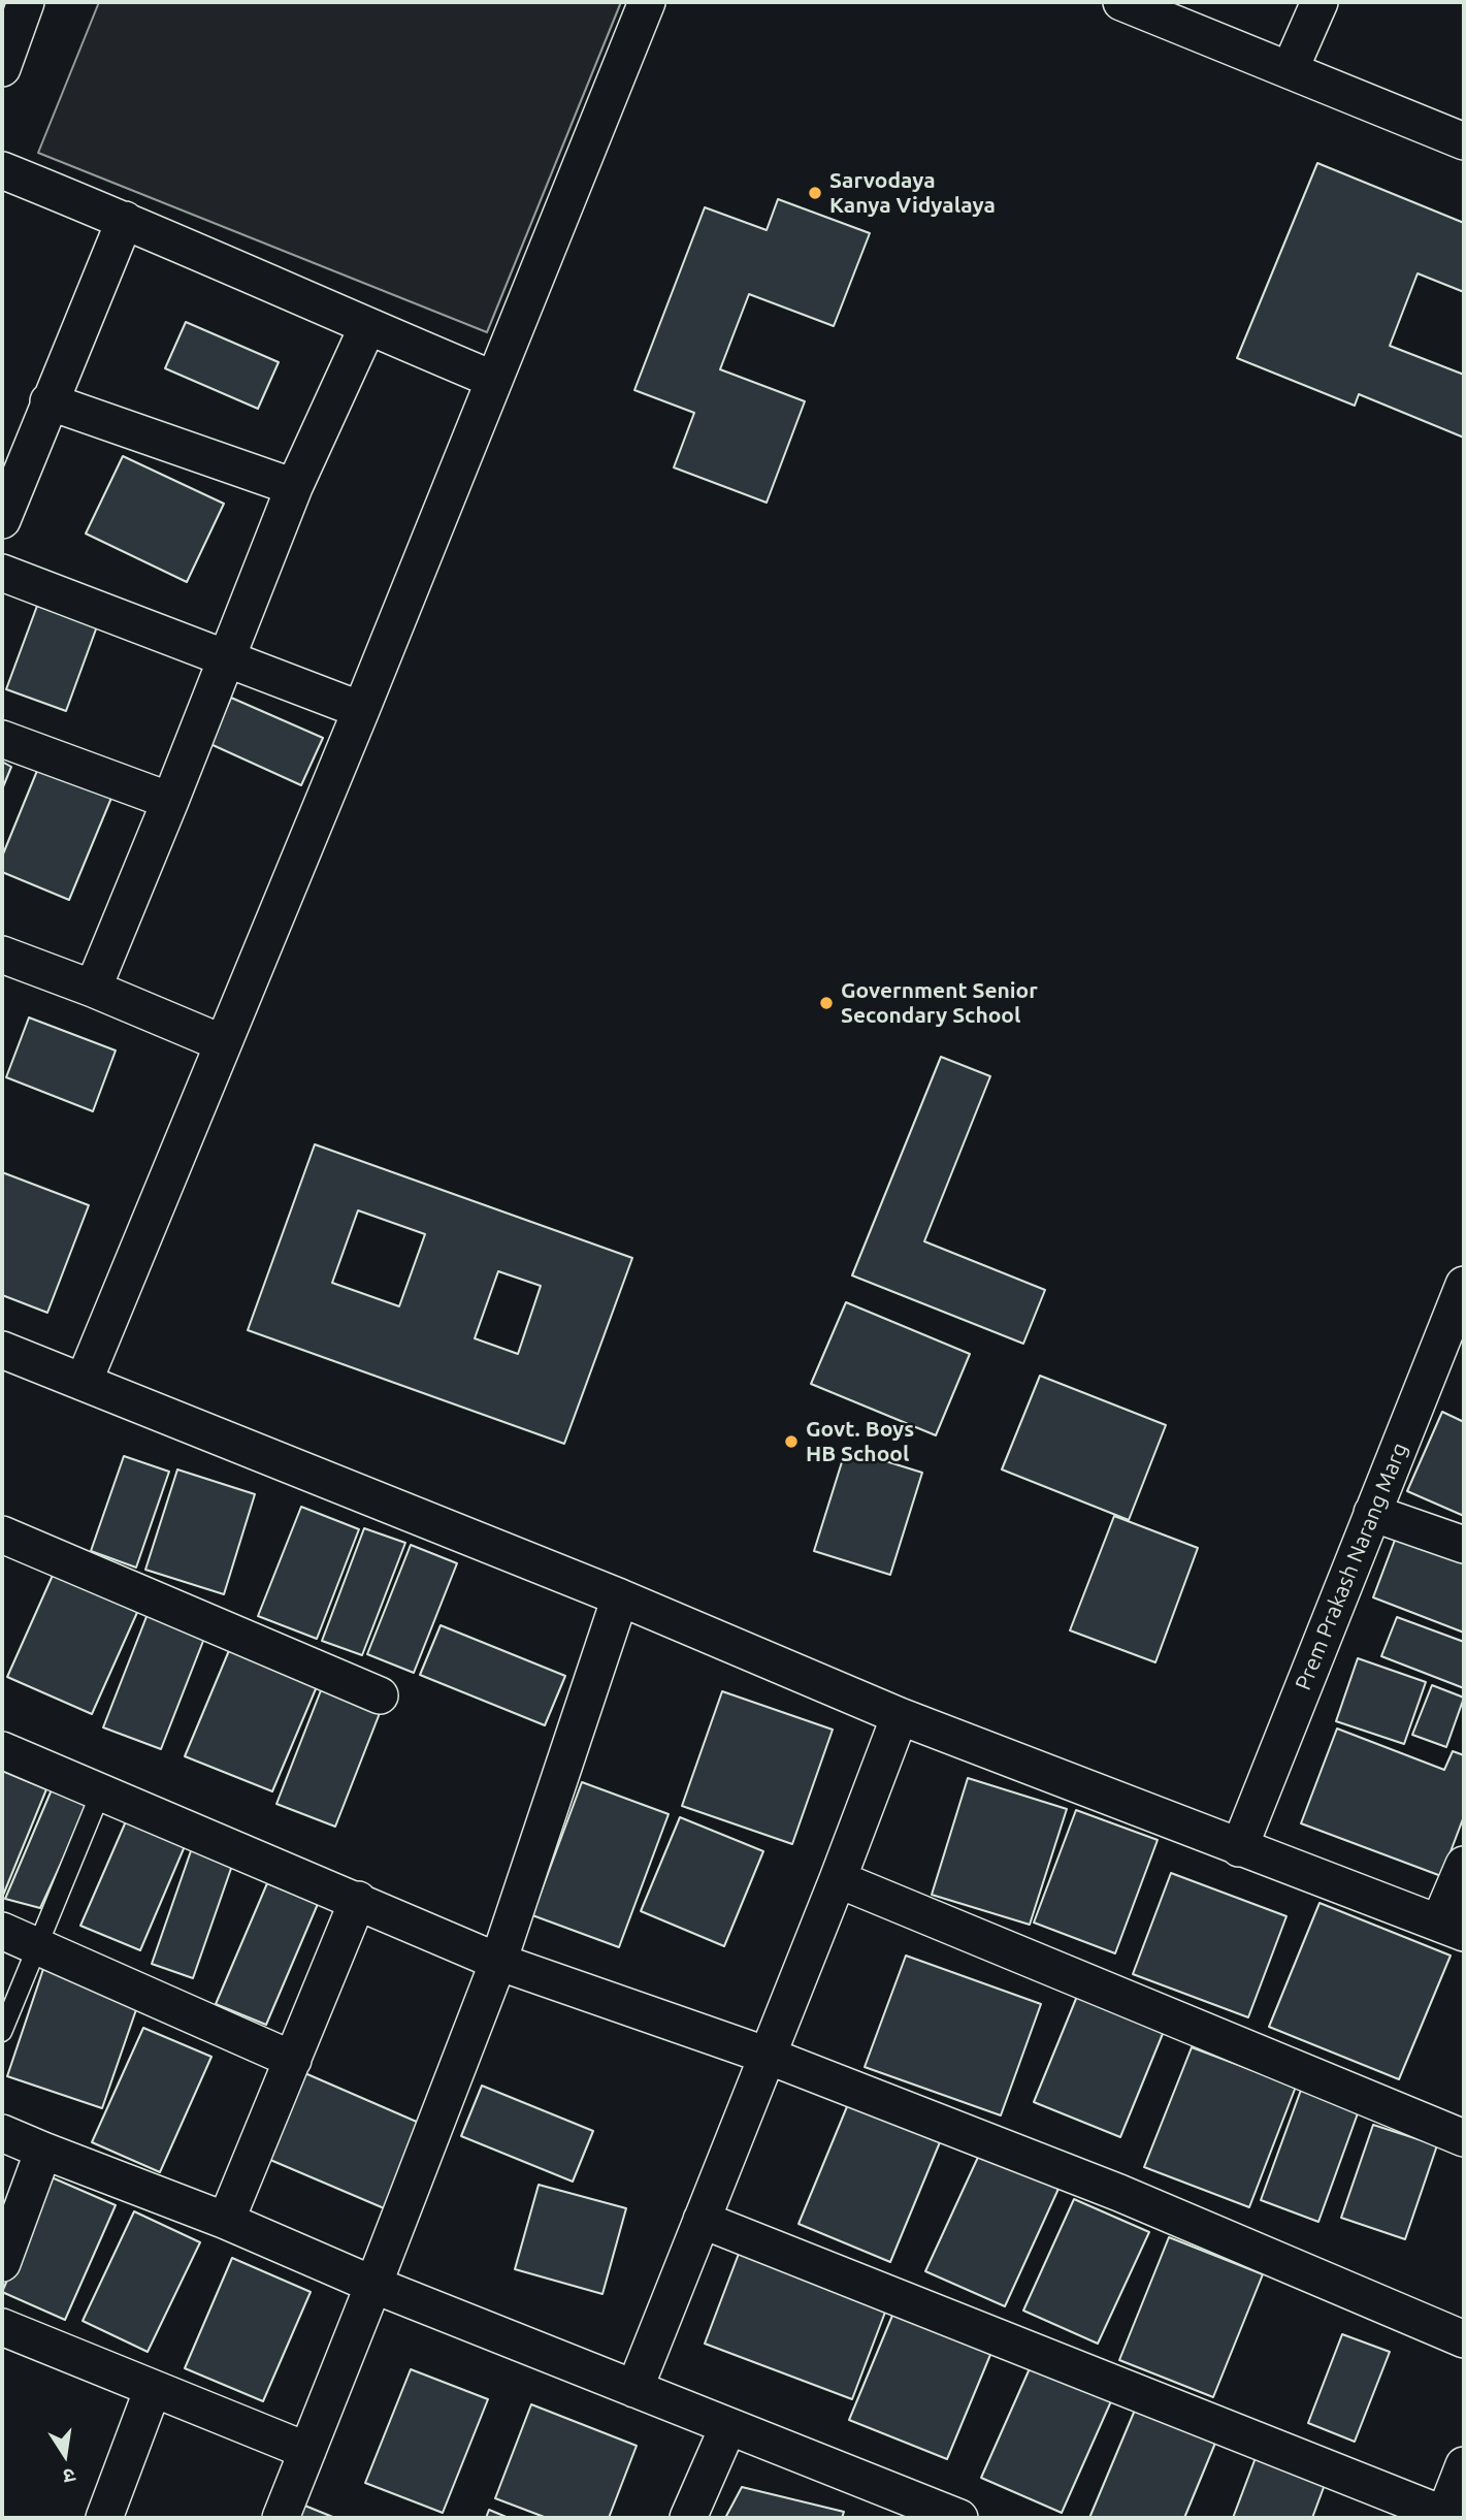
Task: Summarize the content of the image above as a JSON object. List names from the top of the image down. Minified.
{"streets":{"street":["Prem Prakash Narang Marg"]},"places":["Sarvodaya Kanya Vidyalaya","Government Senior Secondary School","Govt. Boys HB School"],"north":"bottom"}
